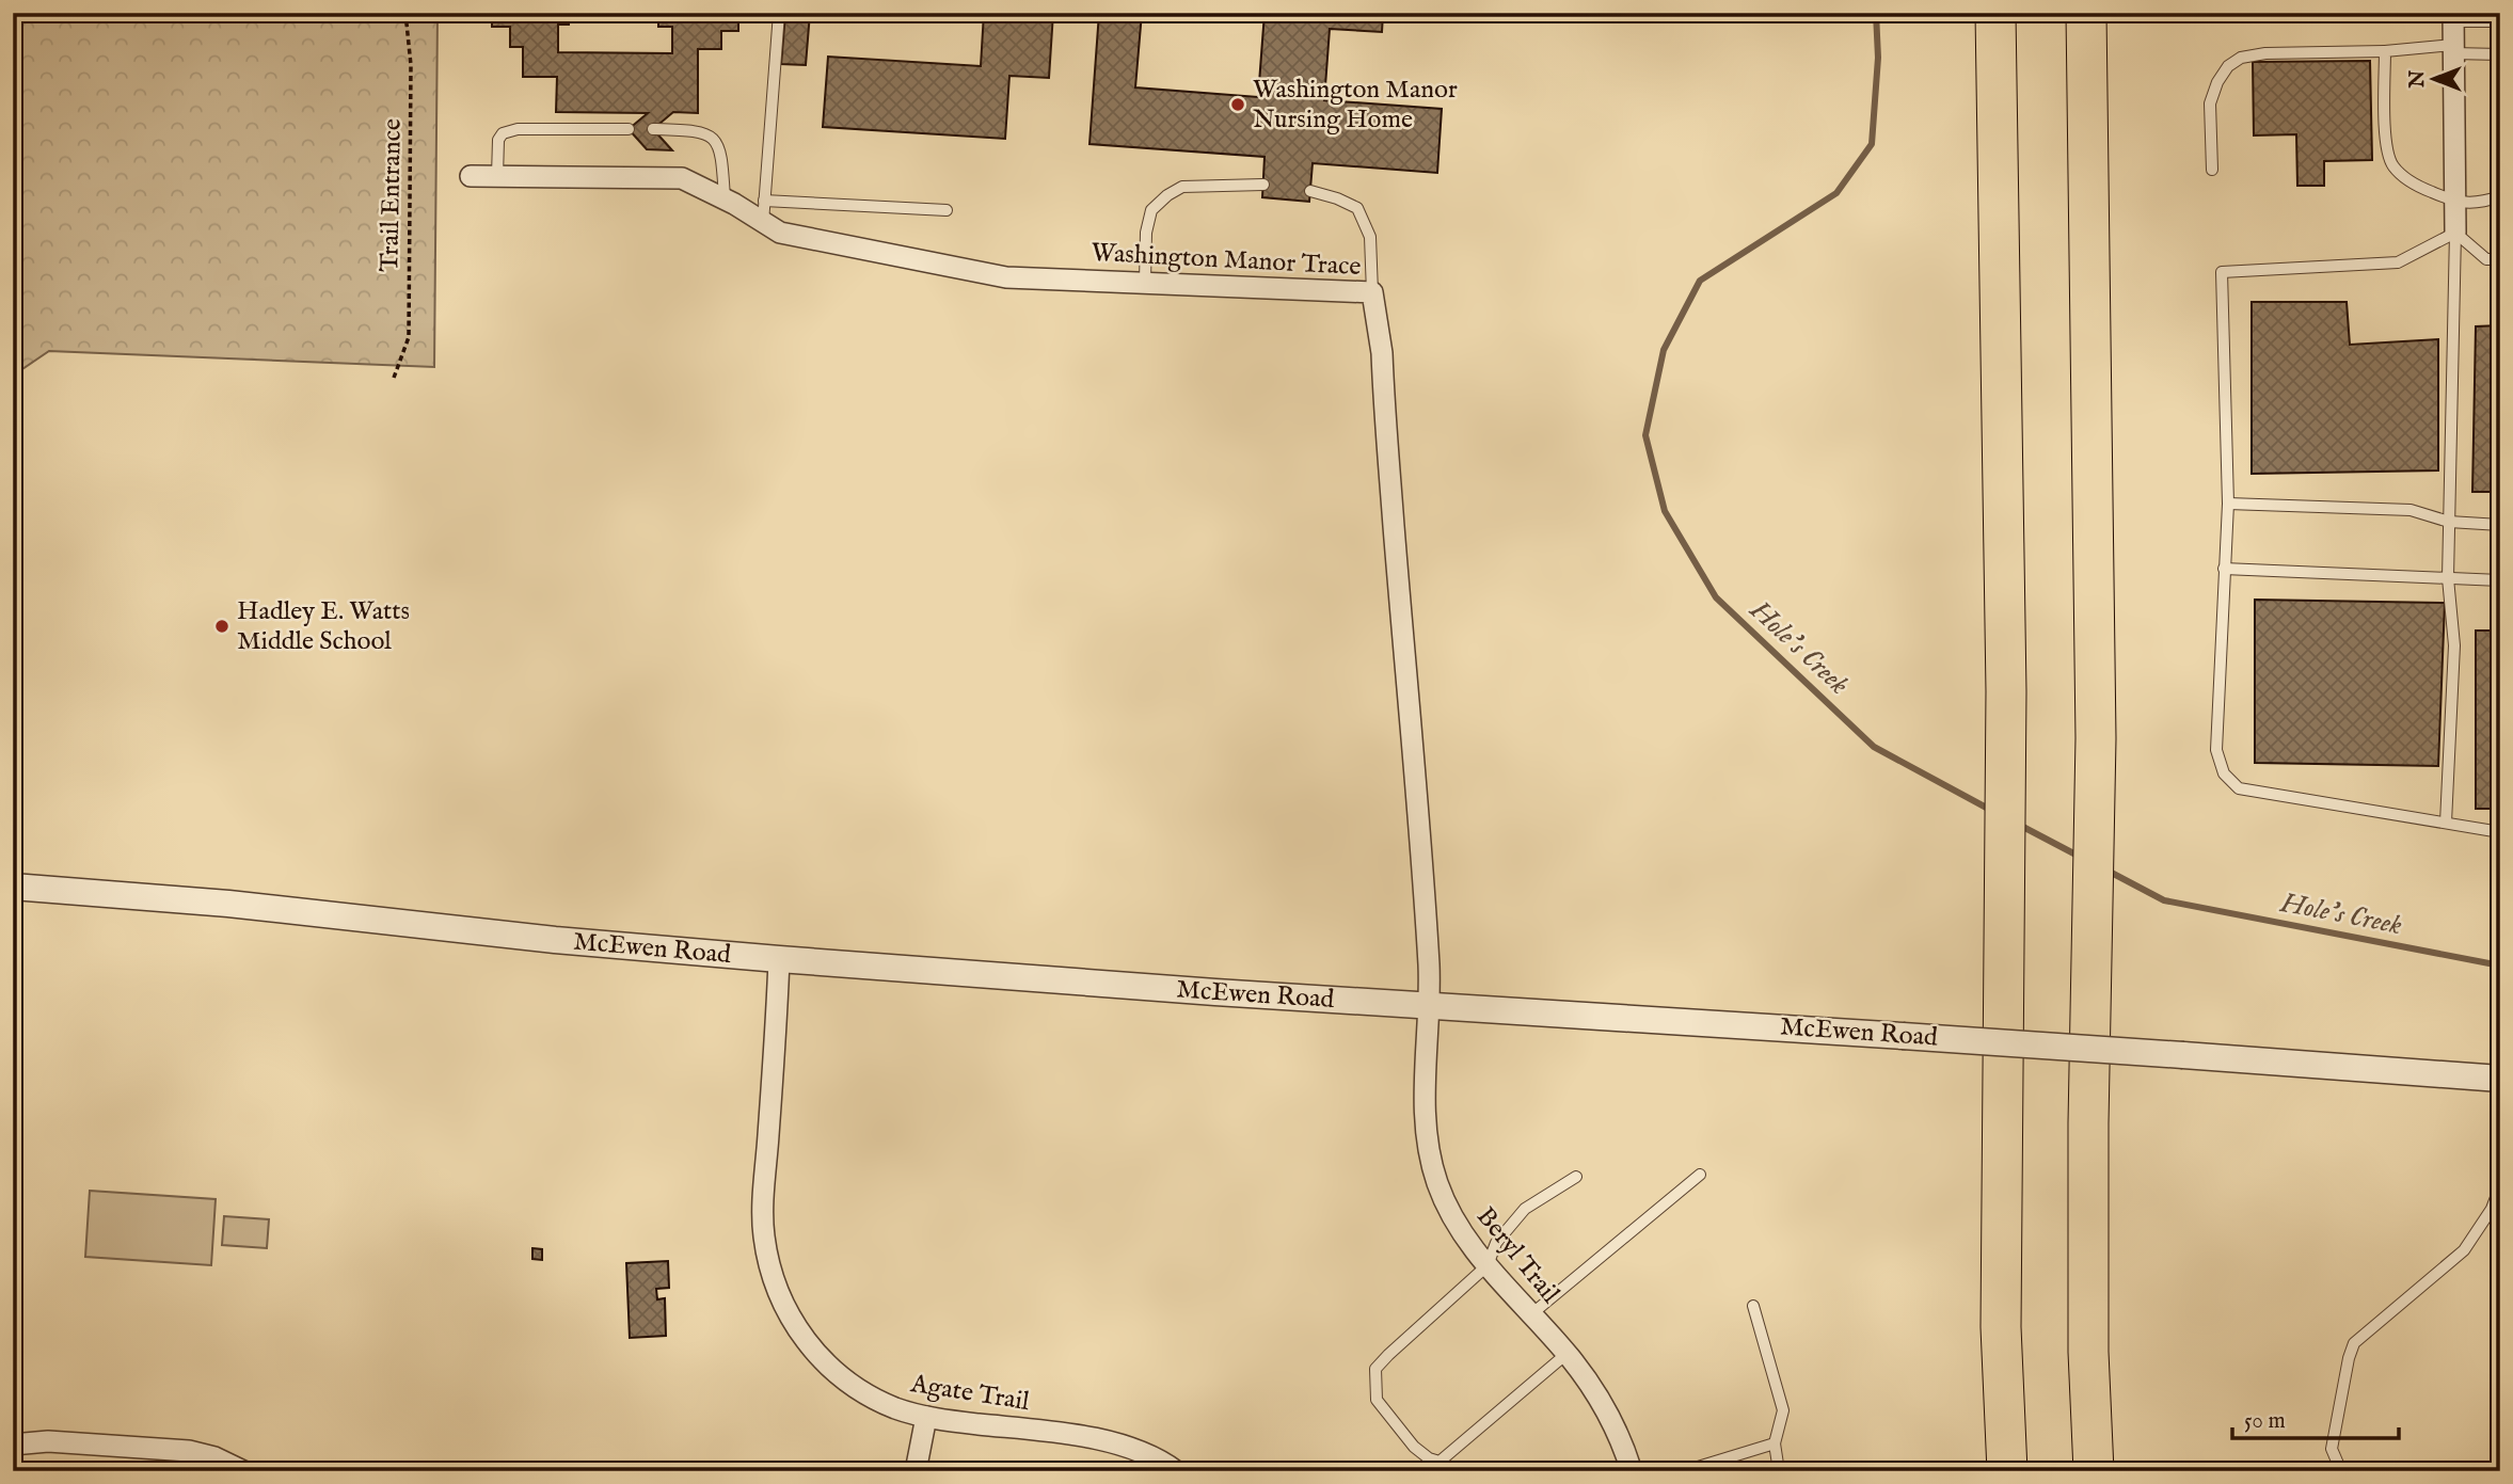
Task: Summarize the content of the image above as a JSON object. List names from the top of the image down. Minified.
{"streets":{"street":["Washington Manor Trace","McEwen Road","Beryl Trail","Agate Trail"],"path":["Trail Entrance"]},"crossings":[["Washington Manor Trace","McEwen Road"],["Washington Manor Trace","Beryl Trail"],["McEwen Road","Beryl Trail"],["McEwen Road","Agate Trail"]],"water":["Hole's Creek"],"places":["Washington Manor Nursing Home","Hadley E. Watts Middle School"],"scale_bar":"50 m","north":"left"}
